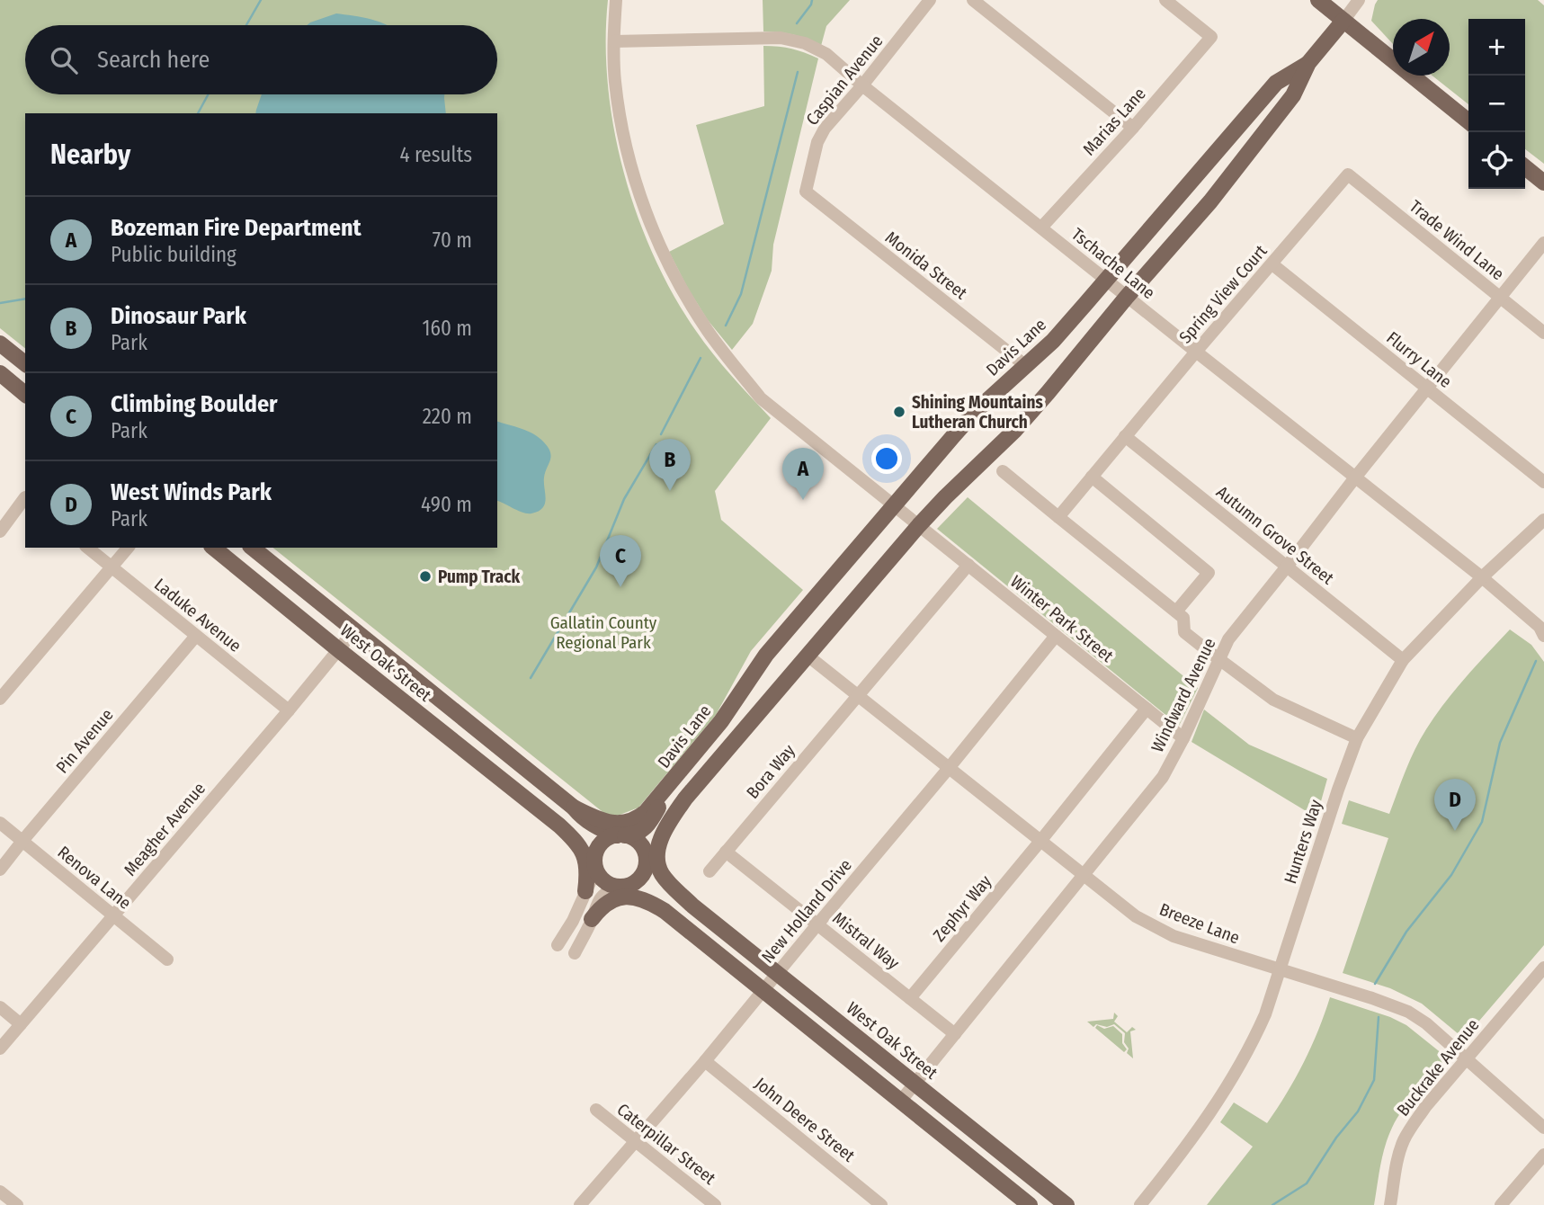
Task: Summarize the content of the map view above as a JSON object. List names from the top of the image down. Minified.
{"streets":{"main road":["Davis Lane","West Oak Street"],"street":["Caspian Avenue","Marias Lane","Trade Wind Lane","Tschache Lane","Monida Street","Spring View Court","Flurry Lane","Autumn Grove Street","Laduke Avenue","Winter Park Street","Windward Avenue","Pin Avenue","Bora Way","Meagher Avenue","Hunters Way","Renova Lane","Zephyr Way","New Holland Drive","Breeze Lane","Mistral Way","Buckrake Avenue","John Deere Street","Caterpillar Street"]},"crossings":[["Caspian Avenue","Tschache Lane"],["Caspian Avenue","Monida Street"],["Marias Lane","Tschache Lane"],["Trade Wind Lane","Spring View Court"],["Trade Wind Lane","Windward Avenue"],["Tschache Lane","Spring View Court"],["Tschache Lane","Davis Lane"],["Tschache Lane","Winter Park Street"],["Tschache Lane","Windward Avenue"],["Tschache Lane","Hunters Way"],["Monida Street","Davis Lane"],["Spring View Court","Flurry Lane"],["Spring View Court","Autumn Grove Street"],["Davis Lane","Winter Park Street"],["Davis Lane","Breeze Lane"],["Flurry Lane","Windward Avenue"],["Autumn Grove Street","Windward Avenue"],["Autumn Grove Street","Hunters Way"],["Laduke Avenue","Pin Avenue"],["Laduke Avenue","Meagher Avenue"],["Winter Park Street","Windward Avenue"],["Winter Park Street","Bora Way"],["Winter Park Street","Zephyr Way"],["Winter Park Street","New Holland Drive"],["West Oak Street","Windward Avenue"],["West Oak Street","Meagher Avenue"],["West Oak Street","New Holland Drive"],["Windward Avenue","Breeze Lane"],["Windward Avenue","Mistral Way"],["Pin Avenue","Renova Lane"],["Bora Way","Breeze Lane"],["Bora Way","Mistral Way"],["Meagher Avenue","Renova Lane"],["Hunters Way","Breeze Lane"],["Zephyr Way","Breeze Lane"],["Zephyr Way","Mistral Way"],["New Holland Drive","Breeze Lane"],["New Holland Drive","Mistral Way"],["New Holland Drive","John Deere Street"],["New Holland Drive","Caterpillar Street"],["Breeze Lane","Buckrake Avenue"]],"parks":["Gallatin County Regional Park"],"places":["Shining Mountains Lutheran Church","Pump Track"],"north":"top right","page":{"map_buttons":["+","−"],"search":"Search here","heading":["Nearby","4 results"],"list":[{"mark":"A","name":"Bozeman Fire Department","note":"Public building","value":"70 m"},{"mark":"B","name":"Dinosaur Park","note":"Park","value":"160 m"},{"mark":"C","name":"Climbing Boulder","note":"Park","value":"220 m"},{"mark":"D","name":"West Winds Park","note":"Park","value":"490 m"}],"pins":["B","A","C","D"]}}
